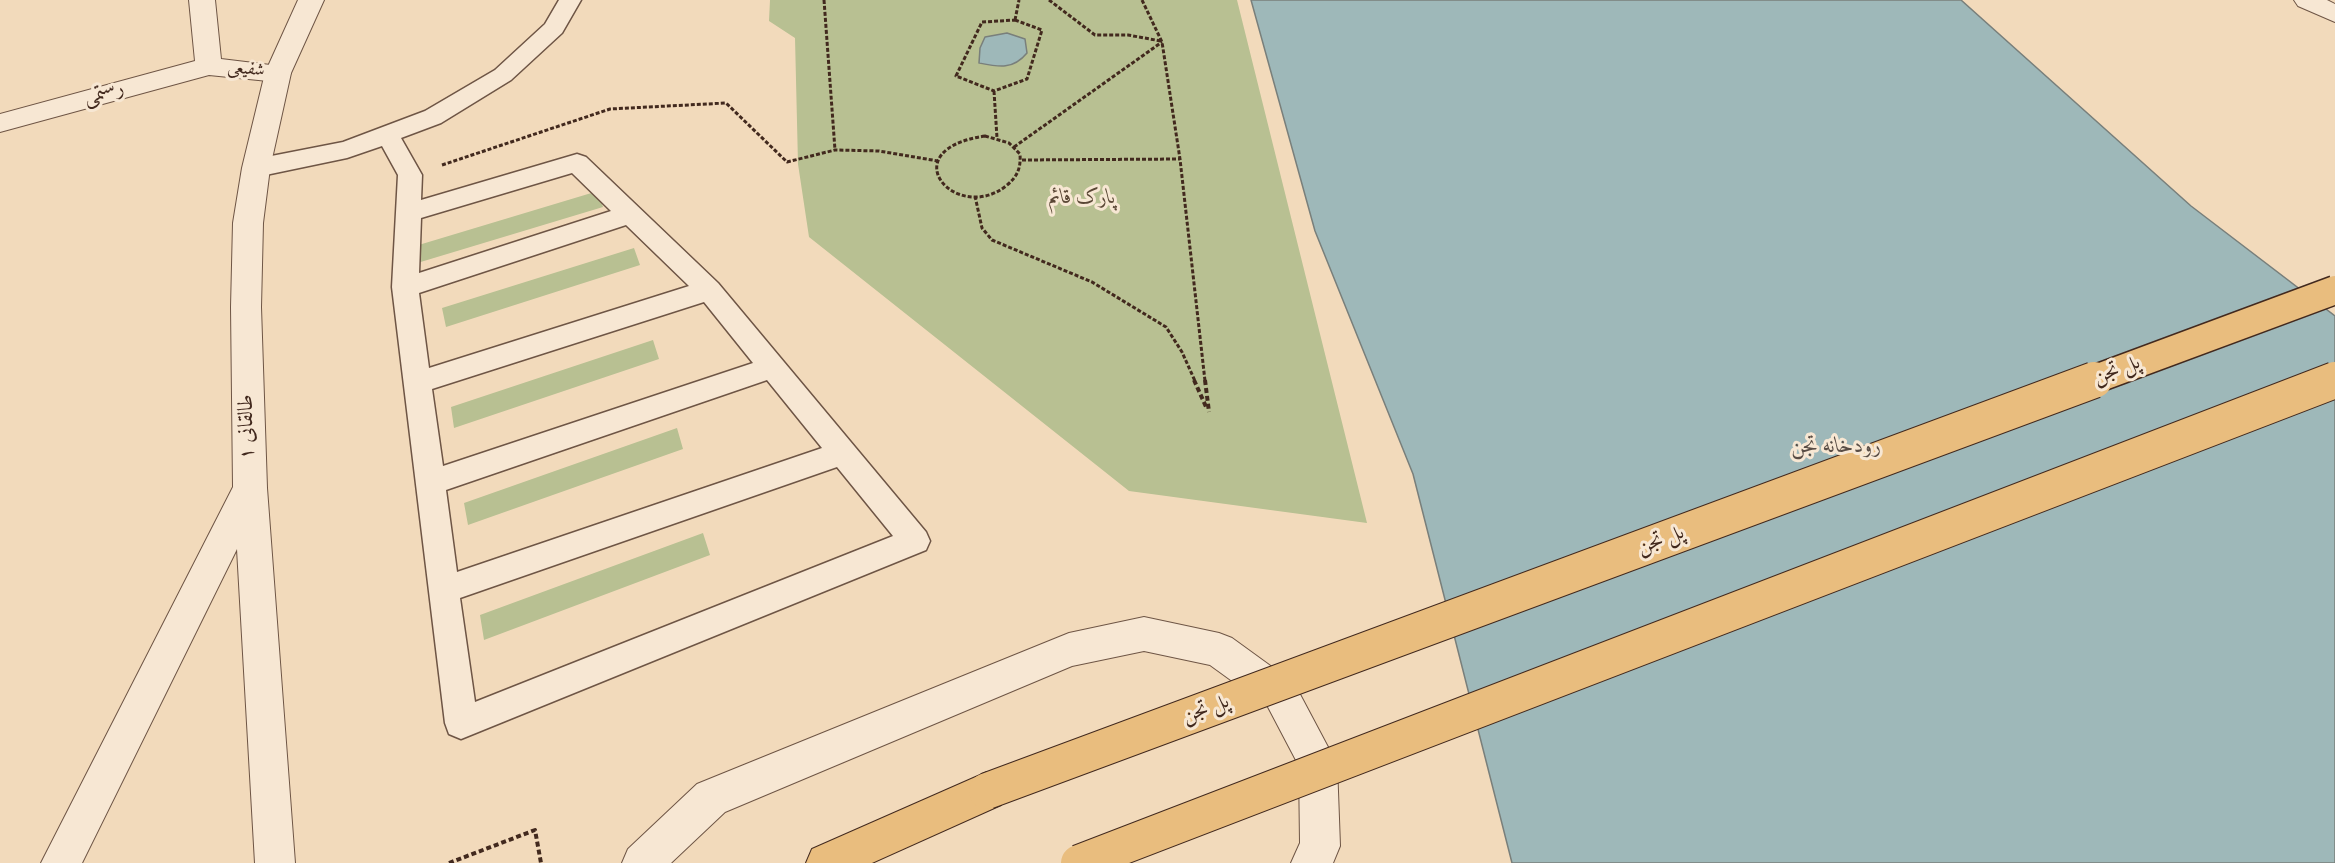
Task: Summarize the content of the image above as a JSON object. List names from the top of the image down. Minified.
{"streets":{"highway":["پل تجن"],"street":["شفیعی","رستمی","طالقانی ۱"]},"crossings":[["شفیعی","رستمی"],["شفیعی","طالقانی ۱"]],"water":["رودخانه تجن"],"parks":["پارک قائم"]}
